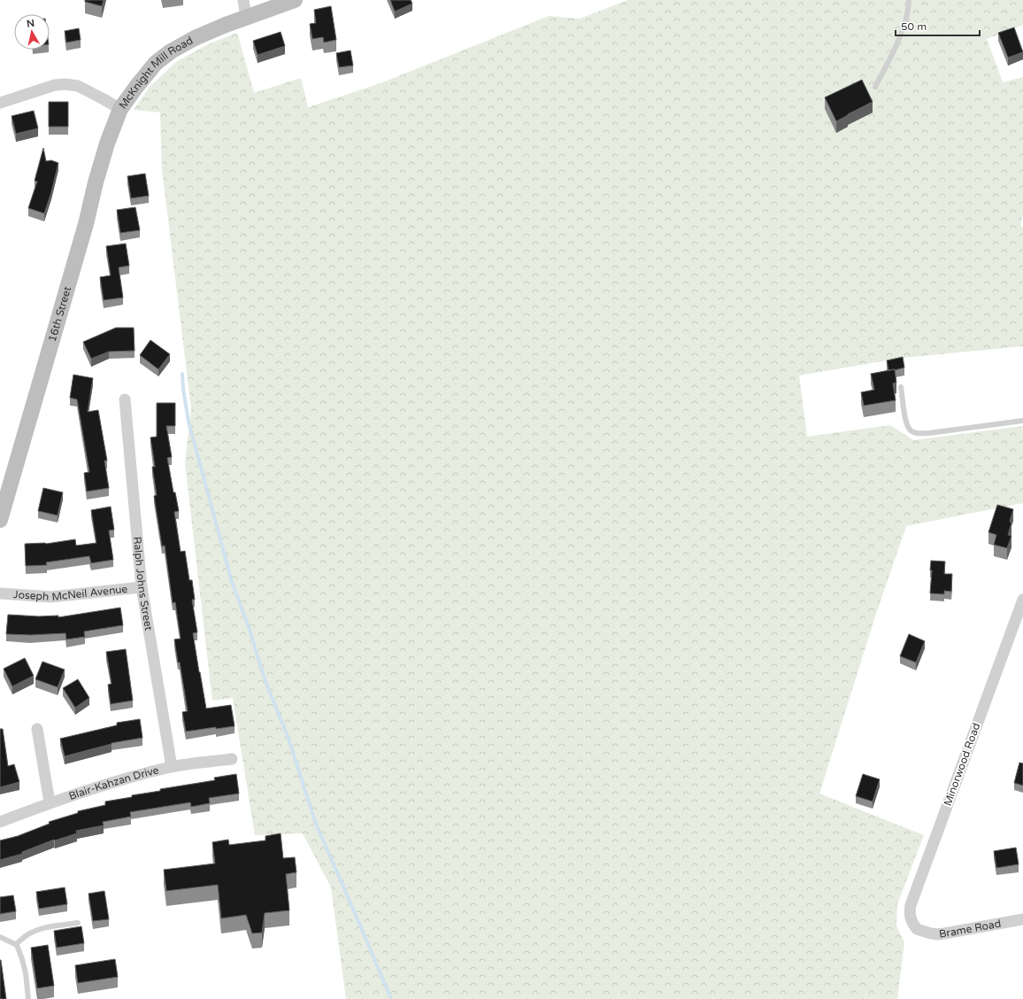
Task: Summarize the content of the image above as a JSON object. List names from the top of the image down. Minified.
{"streets":{"street":["McKnight Mill Road","16th Street","Ralph Johns Street","Joseph McNeil Avenue","Minorwood Road","Blair-Kahzan Drive","Brame Road"]},"crossings":[["McKnight Mill Road","16th Street"],["Ralph Johns Street","Joseph McNeil Avenue"],["Ralph Johns Street","Blair-Kahzan Drive"],["Minorwood Road","Brame Road"]],"scale_bar":"50 m","north":"top"}
